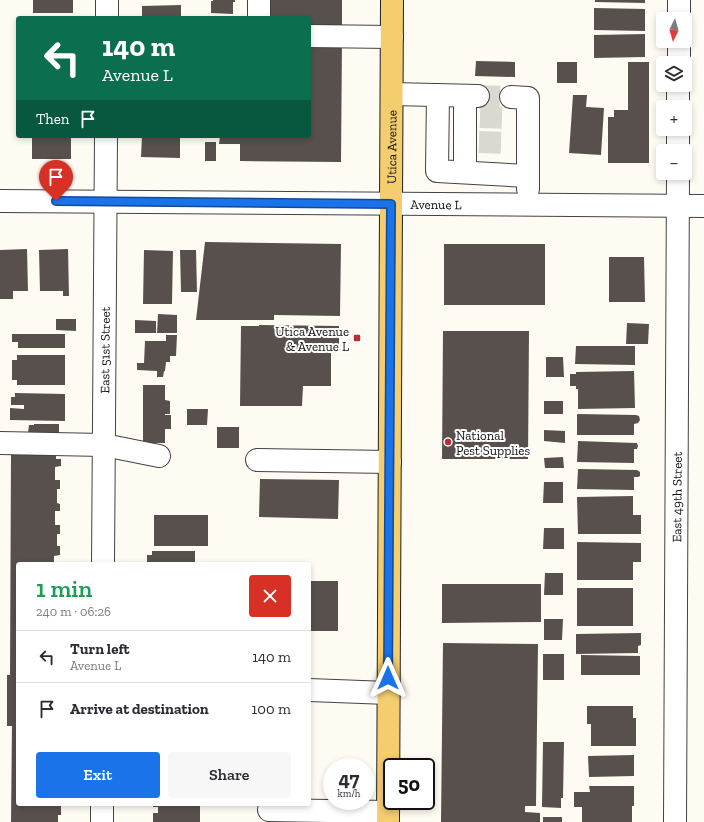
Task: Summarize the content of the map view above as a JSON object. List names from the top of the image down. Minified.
{"streets":{"main road":["Utica Avenue"],"street":["Avenue L","East 51st Street","East 49th Street"]},"crossings":[["Utica Avenue","Avenue L"],["Avenue L","East 51st Street"],["Avenue L","East 49th Street"]],"places":{"transit":["Utica Avenue & Avenue L"],"other":["National Pest Supplies"]},"north":"bottom","page":{"map_buttons":["+","−"],"turn":["140 m","Avenue L"],"then":"Then","heading":["1 min","240 m · 06:26"],"list":[{"name":"Turn left","note":"Avenue L","value":"140 m"},{"name":"Arrive at destination","value":"100 m"}],"buttons":["Exit","Share"],"speed":"47 km/h","limit":"50"}}
